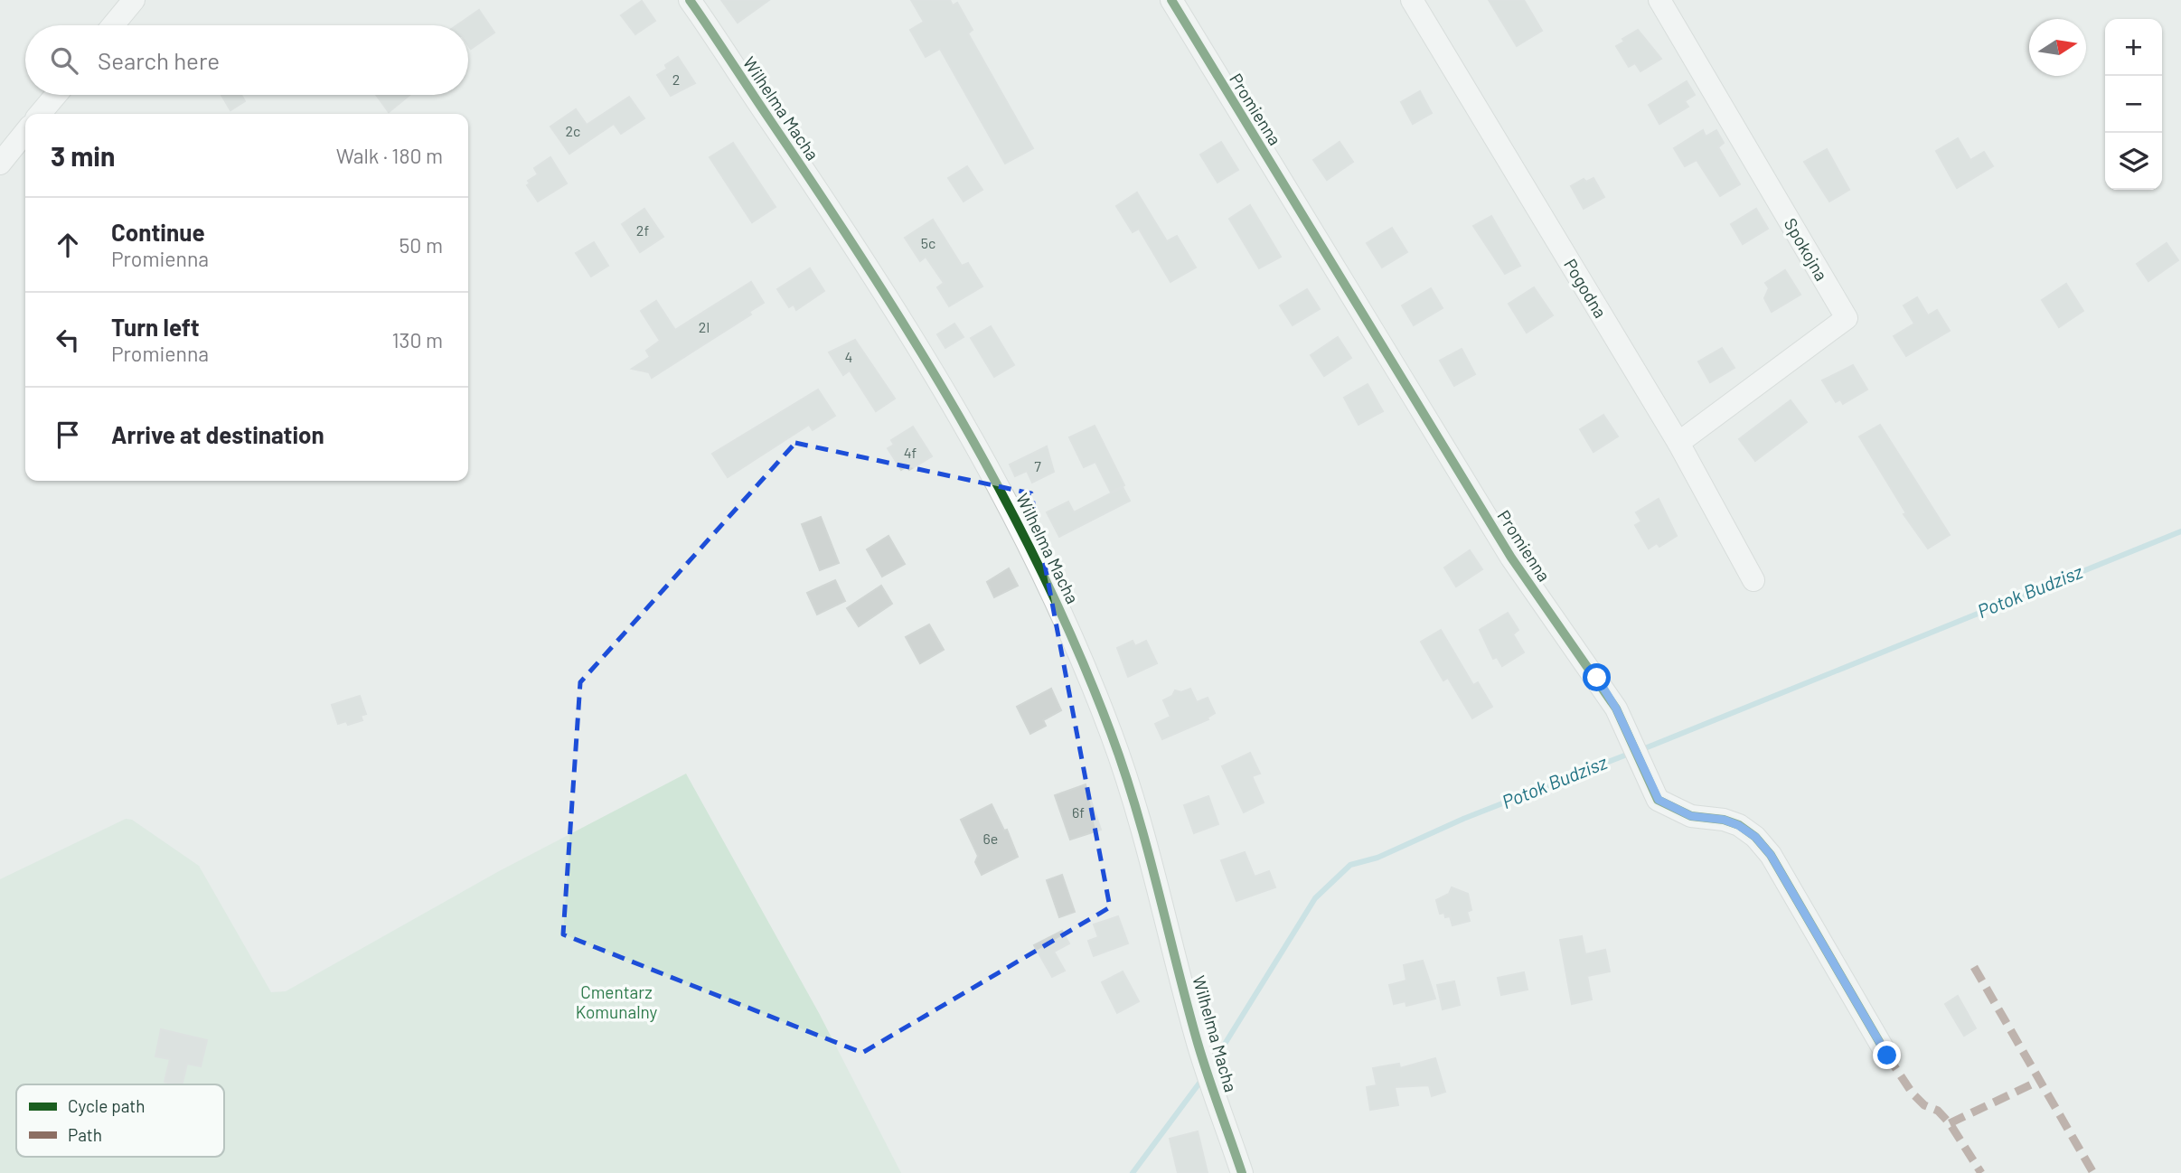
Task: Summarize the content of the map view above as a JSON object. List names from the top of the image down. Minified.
{"streets":{"street":["Wilhelma Macha","Promienna","Spokojna","Pogodna"]},"crossings":[["Spokojna","Pogodna"]],"water":["Potok Budzisz"],"parks":["Cmentarz Komunalny"],"house_numbers":["2","2c","2f","5c","2l","4","4f","7","6f","6e"],"legend":["Cycle path","Path"],"north":"right","page":{"map_buttons":["+","−"],"search":"Search here","heading":["3 min","Walk · 180 m"],"list":[["Continue","Promienna","50 m"],["Turn left","Promienna","130 m"],"Arrive at destination"]}}
